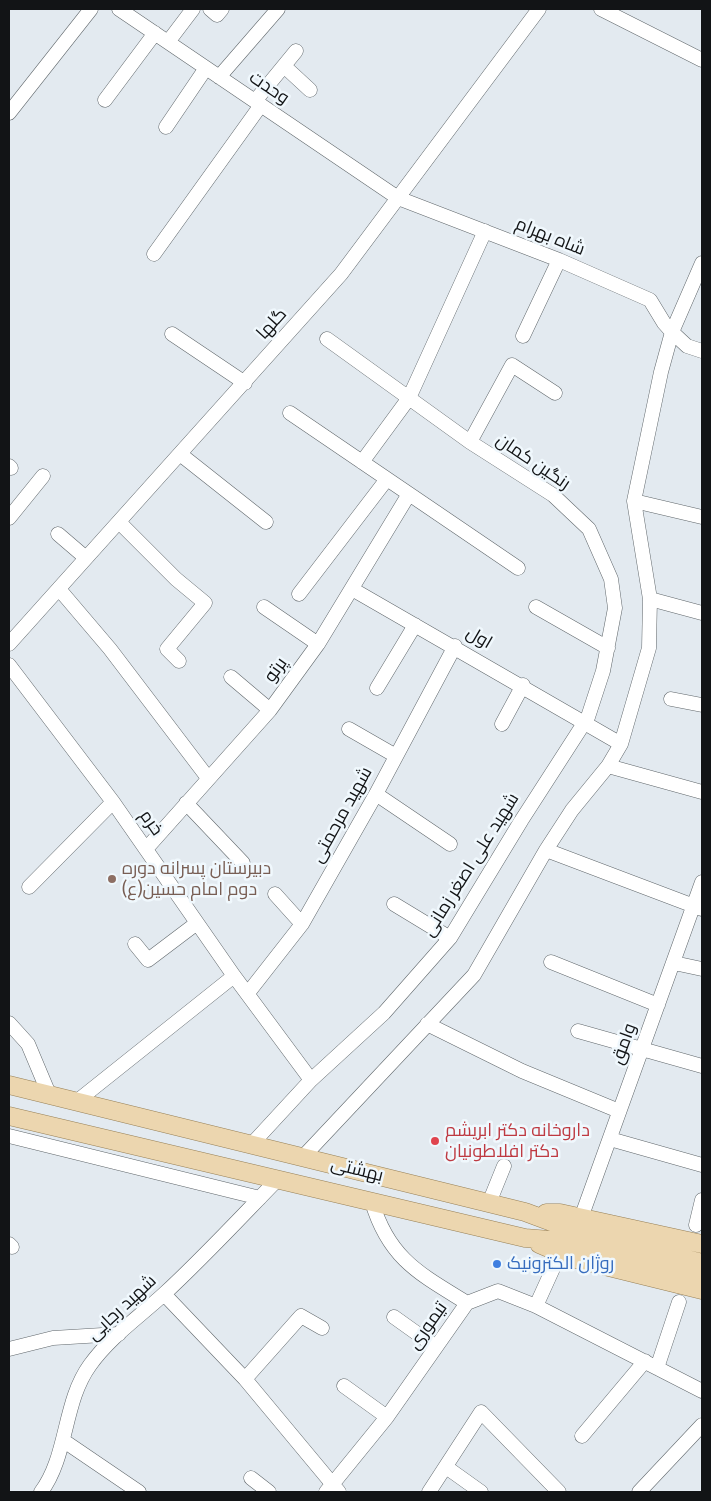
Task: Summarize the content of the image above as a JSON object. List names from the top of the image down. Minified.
{"streets":{"main road":["بهشتی"],"street":["وحدت","شاه بهرام","گلها","رنگین کمان","اول","پرتو","شهید مرحمتی","خرم","شهید علی اصغر زمانی","وامق","شهید رجایی","تیموری"]},"crossings":[["وحدت","شاه بهرام"],["وحدت","گلها"],["شاه بهرام","گلها"],["رنگین کمان","شهید علی اصغر زمانی"],["اول","پرتو"],["اول","شهید مرحمتی"],["اول","شهید علی اصغر زمانی"],["پرتو","خرم"],["شهید مرحمتی","خرم"],["خرم","شهید علی اصغر زمانی"],["شهید علی اصغر زمانی","بهشتی"],["بهشتی","شهید رجایی"],["بهشتی","تیموری"]],"places":["دبیرستان پسرانه دوره دوم امام حسین(ع)","داروخانه دکتر ابریشم دکتر افلاطونیان","روژان الکترونیک"]}
